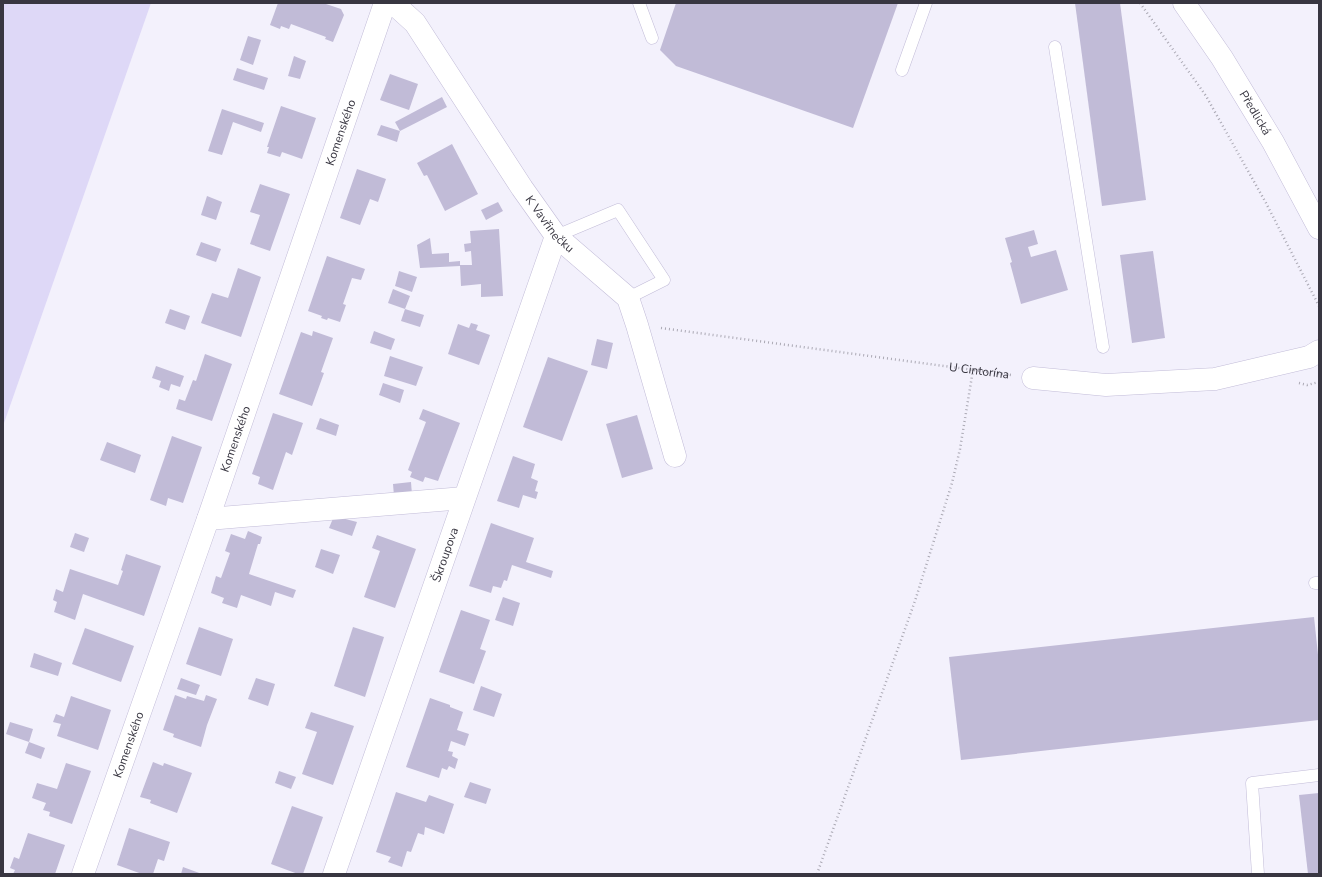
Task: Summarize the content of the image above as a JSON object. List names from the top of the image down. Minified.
{"streets":{"street":["Předlická","Komenského","K Vavřinečku","Škroupova"],"path":["U Cintorína"]},"crossings":[["K Vavřinečku","Škroupova"]]}
